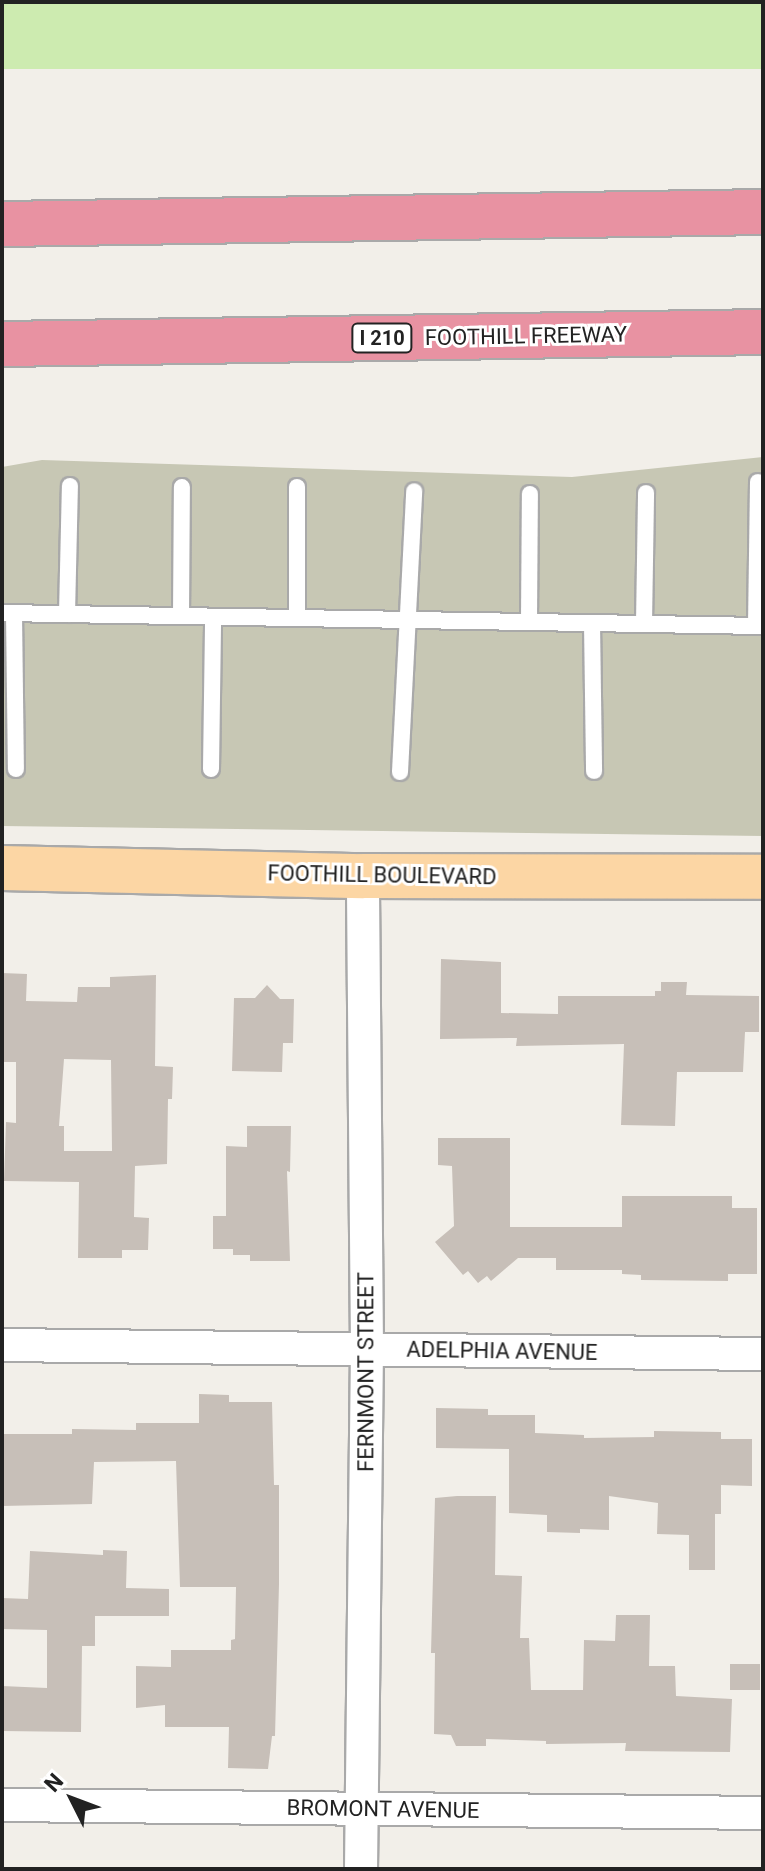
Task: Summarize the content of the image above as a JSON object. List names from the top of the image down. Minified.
{"streets":{"highway":["FOOTHILL FREEWAY","I 210"],"main road":["FOOTHILL BOULEVARD"],"street":["ADELPHIA AVENUE","FERNMONT STREET","BROMONT AVENUE"]},"crossings":[["FOOTHILL BOULEVARD","FERNMONT STREET"],["ADELPHIA AVENUE","FERNMONT STREET"],["FERNMONT STREET","BROMONT AVENUE"]],"north":"top left"}
